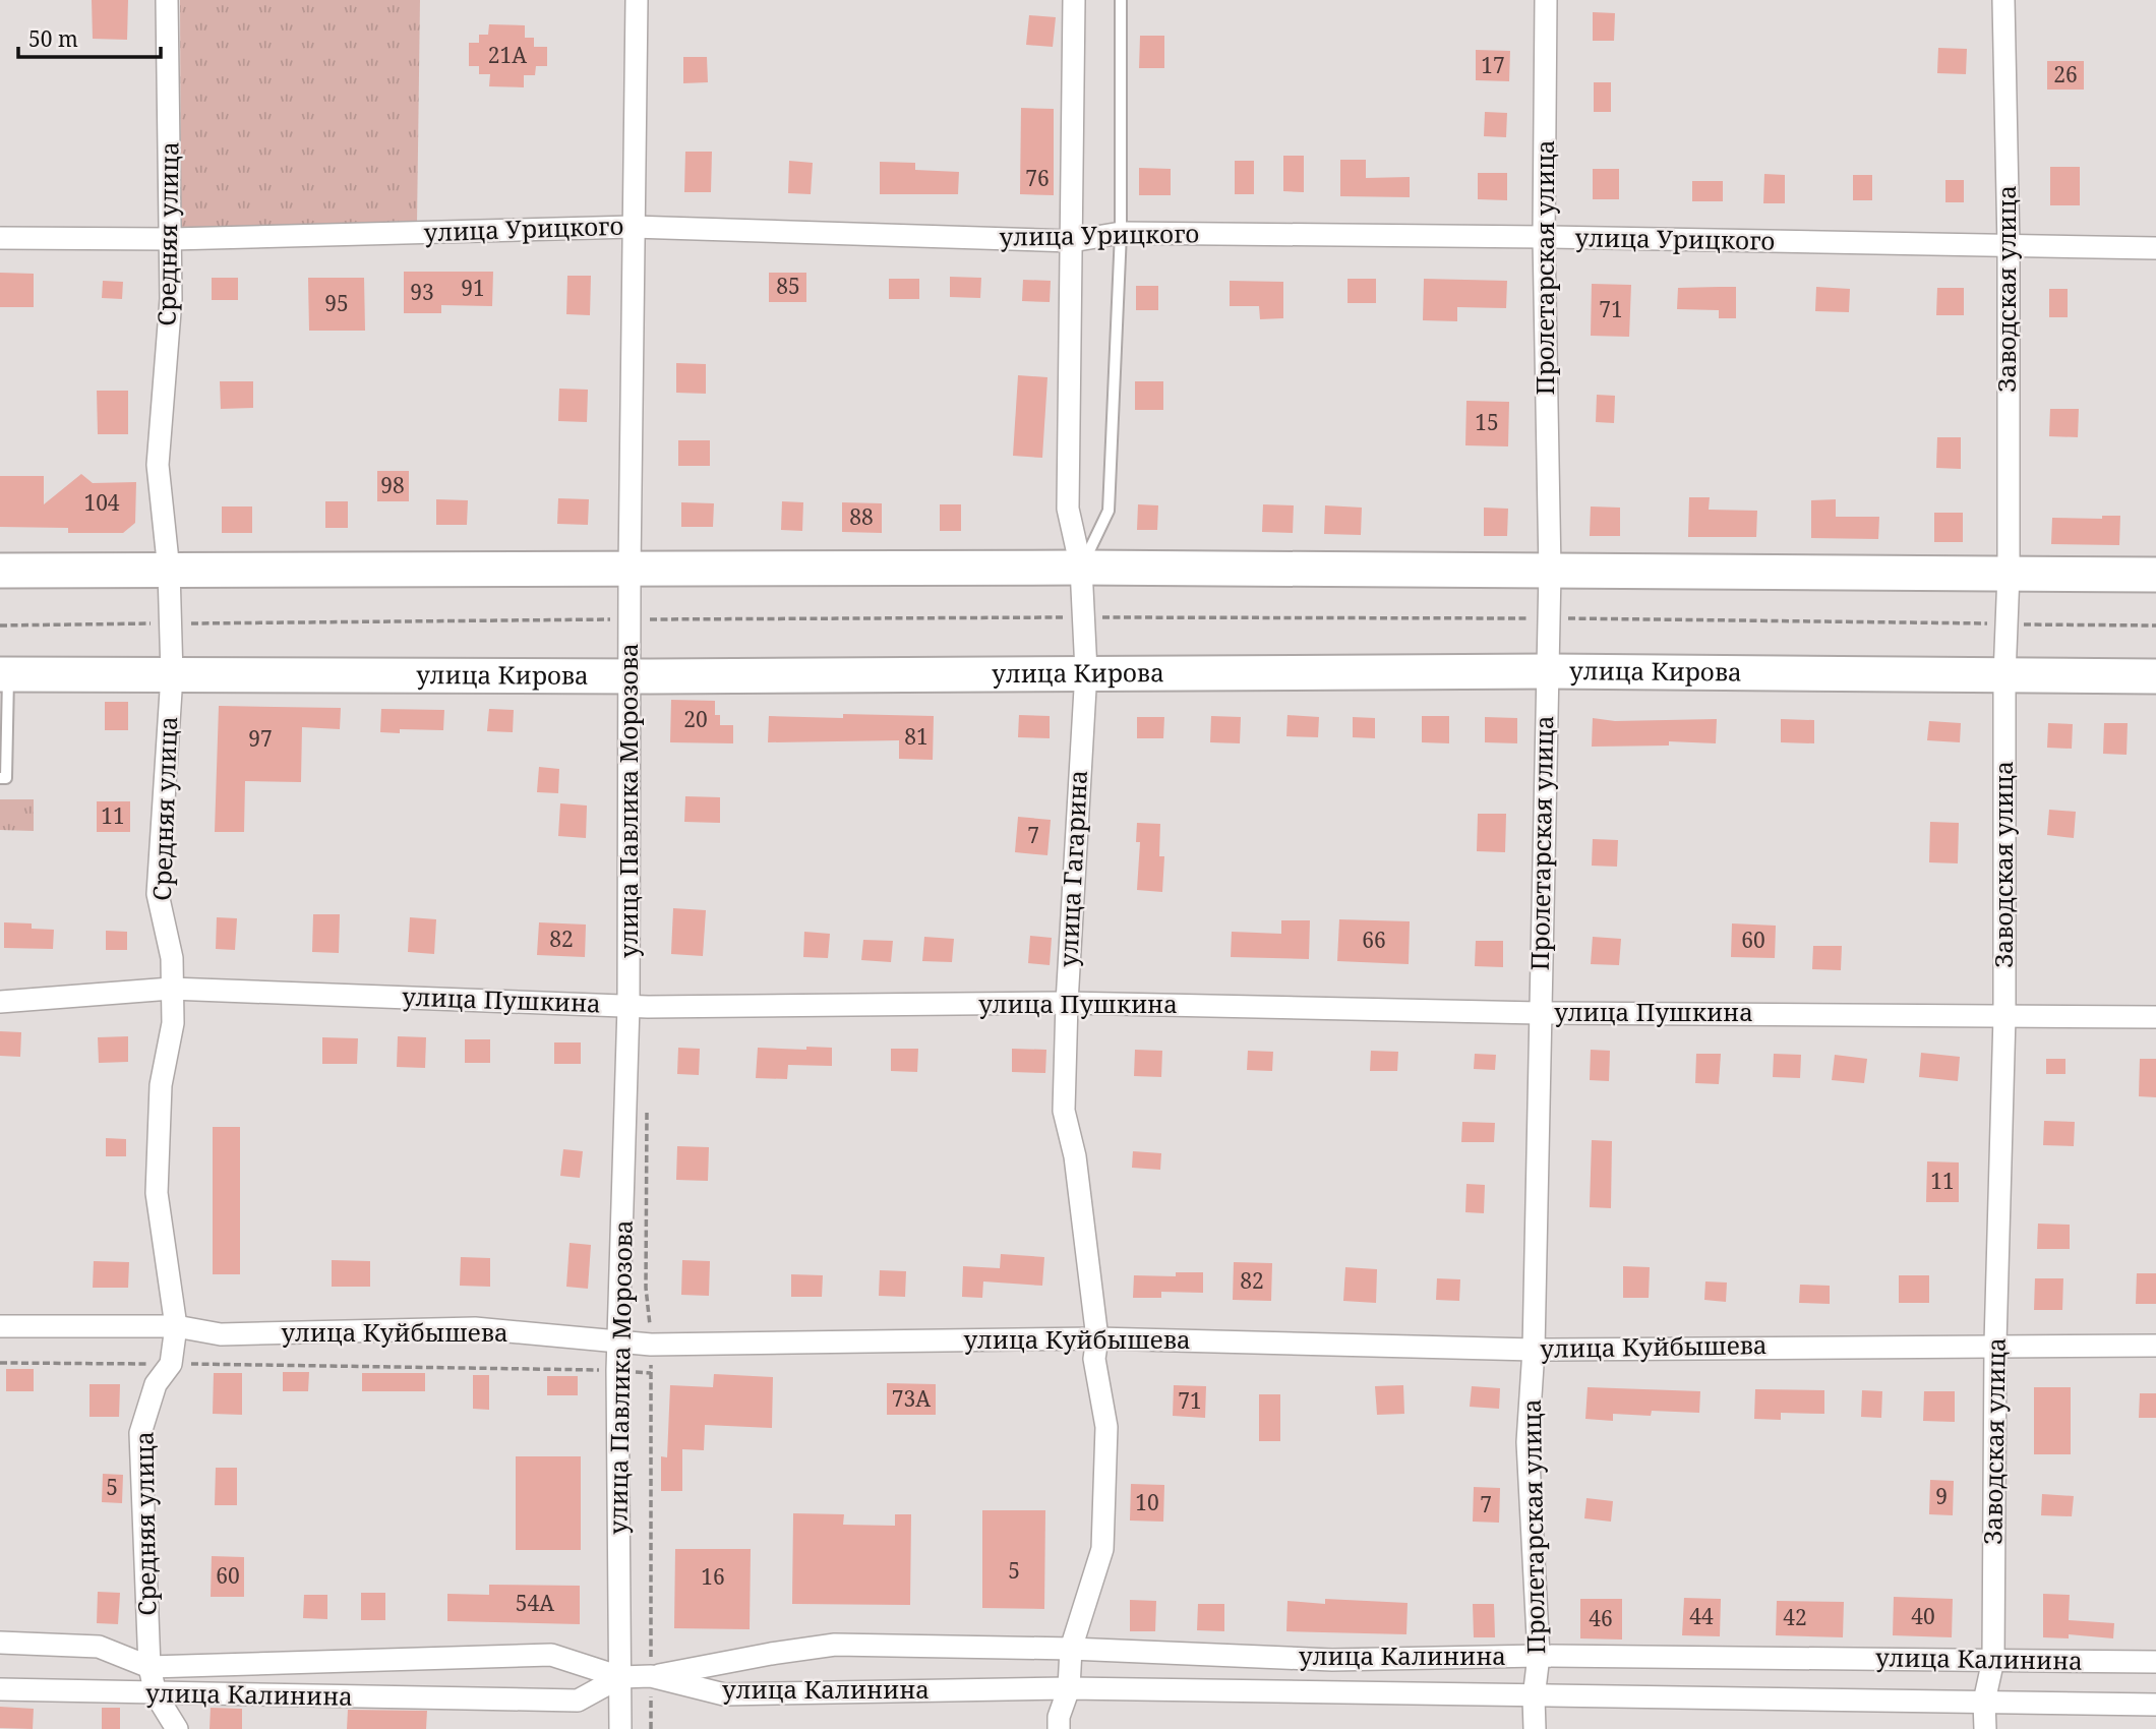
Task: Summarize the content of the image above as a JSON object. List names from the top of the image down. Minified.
{"streets":{"main road":["улица Кирова"],"street":["улица Урицкого","Средняя улица","Пролетарская улица","Заводская улица","улица Павлика Морозова","улица Гагарина","улица Пушкина","улица Куйбышева","улица Калинина"]},"crossings":[["улица Урицкого","Средняя улица"],["улица Урицкого","Пролетарская улица"],["улица Урицкого","Заводская улица"],["улица Урицкого","улица Павлика Морозова"],["улица Урицкого","улица Гагарина"],["Средняя улица","улица Кирова"],["Средняя улица","улица Пушкина"],["Средняя улица","улица Куйбышева"],["Средняя улица","улица Калинина"],["Пролетарская улица","улица Кирова"],["Пролетарская улица","улица Пушкина"],["Пролетарская улица","улица Куйбышева"],["Пролетарская улица","улица Калинина"],["Заводская улица","улица Кирова"],["Заводская улица","улица Пушкина"],["Заводская улица","улица Куйбышева"],["Заводская улица","улица Калинина"],["улица Кирова","улица Павлика Морозова"],["улица Кирова","улица Гагарина"],["улица Павлика Морозова","улица Пушкина"],["улица Павлика Морозова","улица Куйбышева"],["улица Павлика Морозова","улица Калинина"],["улица Гагарина","улица Пушкина"],["улица Гагарина","улица Куйбышева"],["улица Гагарина","улица Калинина"]],"house_numbers":["21А","17","26","76","85","91","93","95","71","15","98","104","88","20","81","97","11","7","82","66","60","11","82","73А","71","5","9","10","7","5","60","16","54А","44","40","42","46"],"scale_bar":"50 m"}
